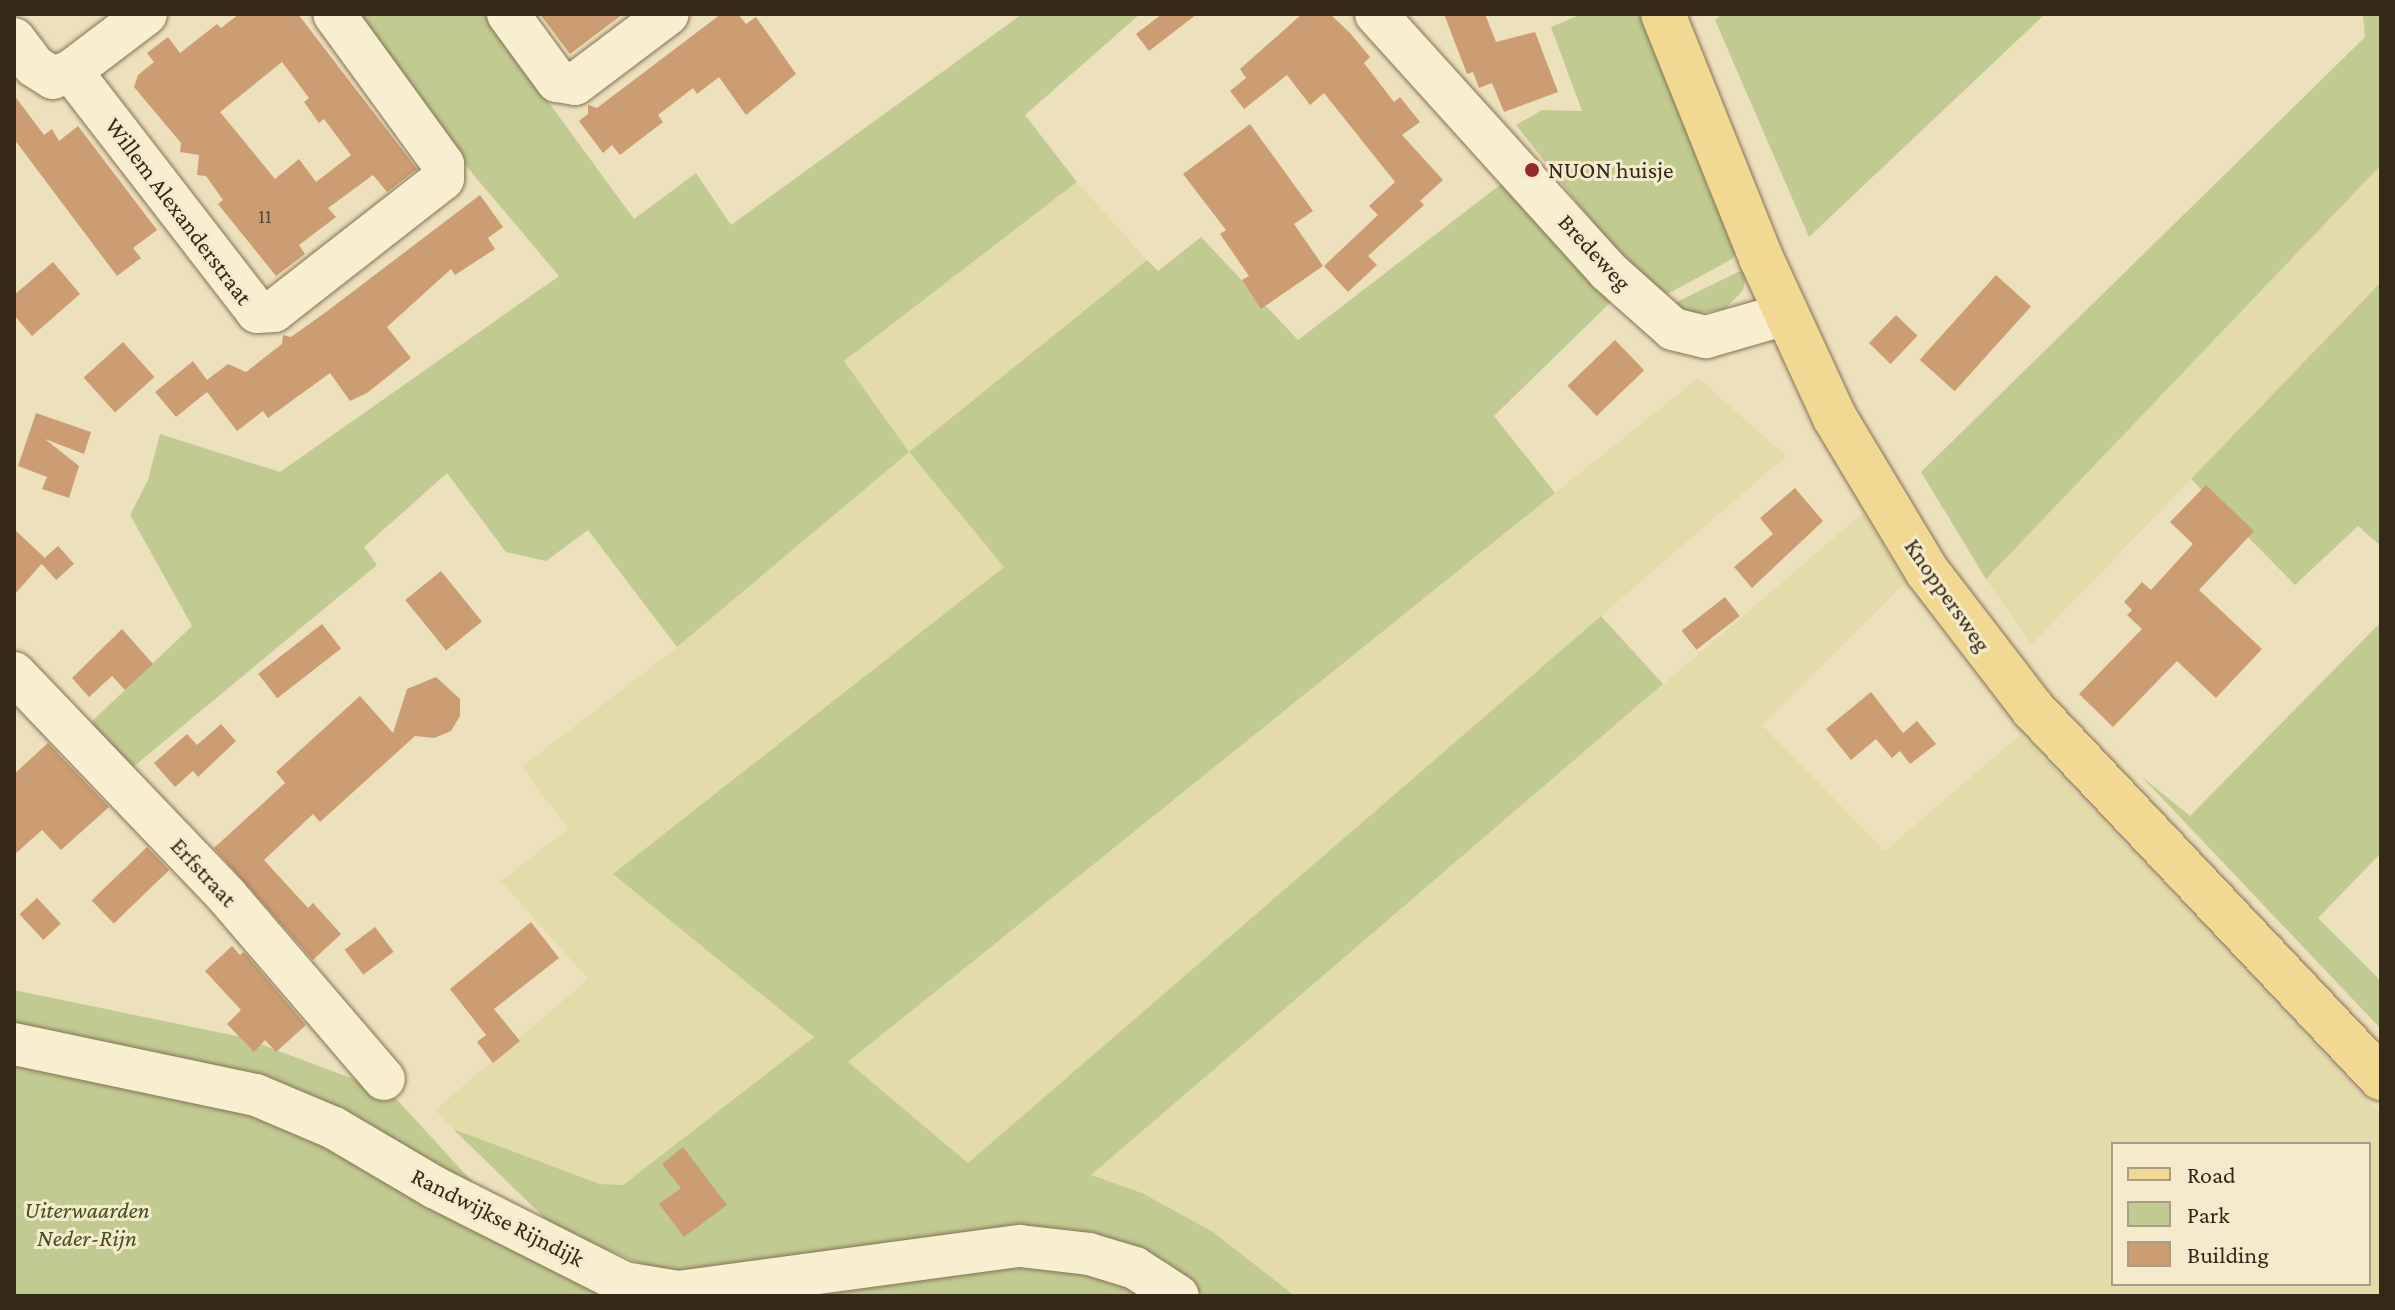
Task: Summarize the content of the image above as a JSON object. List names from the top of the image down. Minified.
{"streets":{"main road":["Knoppersweg"],"street":["Willem Alexanderstraat","Bredeweg","Erfstraat","Randwijkse Rijndijk"]},"crossings":[["Bredeweg","Knoppersweg"]],"parks":["Uiterwaarden Neder-Rijn"],"places":["NUON huisje"],"house_numbers":["11"],"legend":["Road","Park","Building"]}
